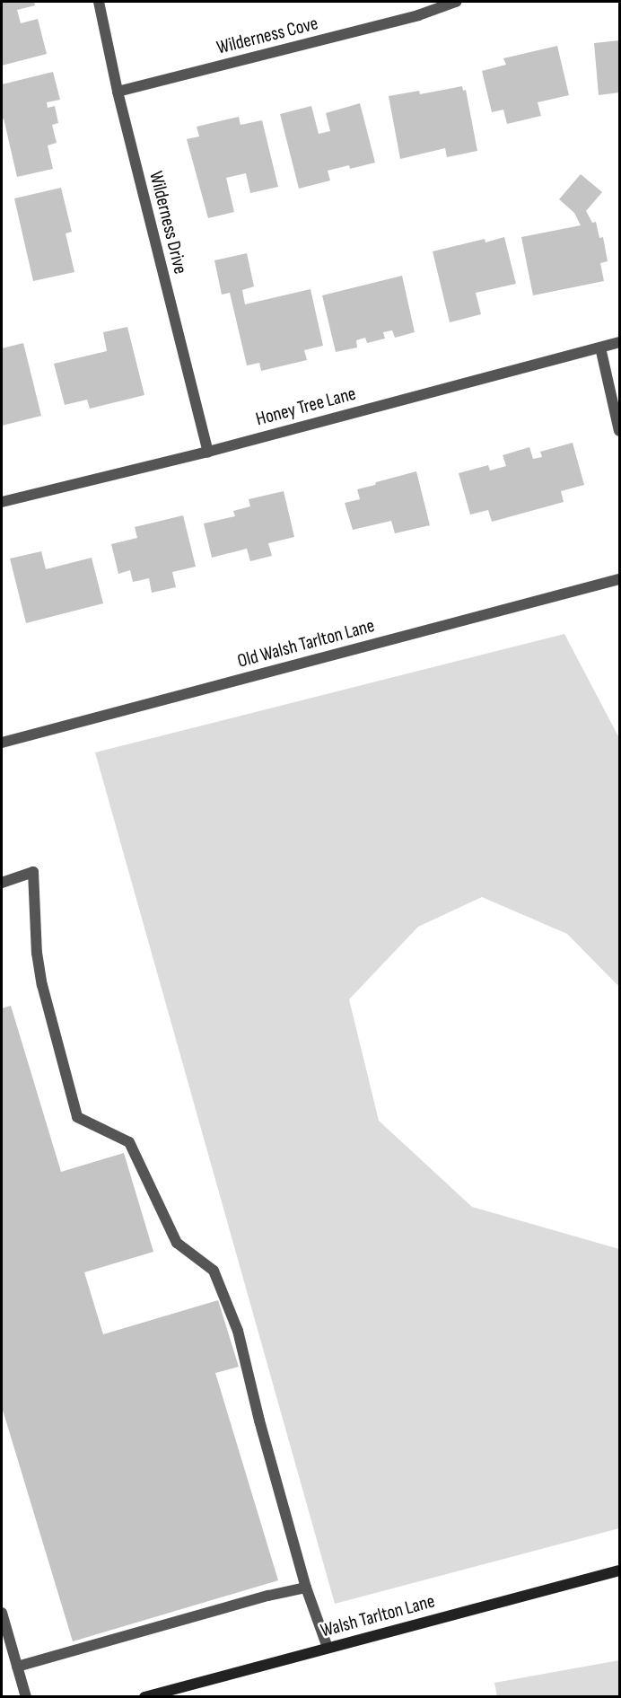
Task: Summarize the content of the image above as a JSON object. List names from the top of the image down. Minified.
{"streets":{"street":["Wilderness Cove","Wilderness Drive","Honey Tree Lane","Old Walsh Tarlton Lane","Walsh Tarlton Lane"]},"crossings":[["Wilderness Cove","Wilderness Drive"],["Wilderness Drive","Honey Tree Lane"]]}
